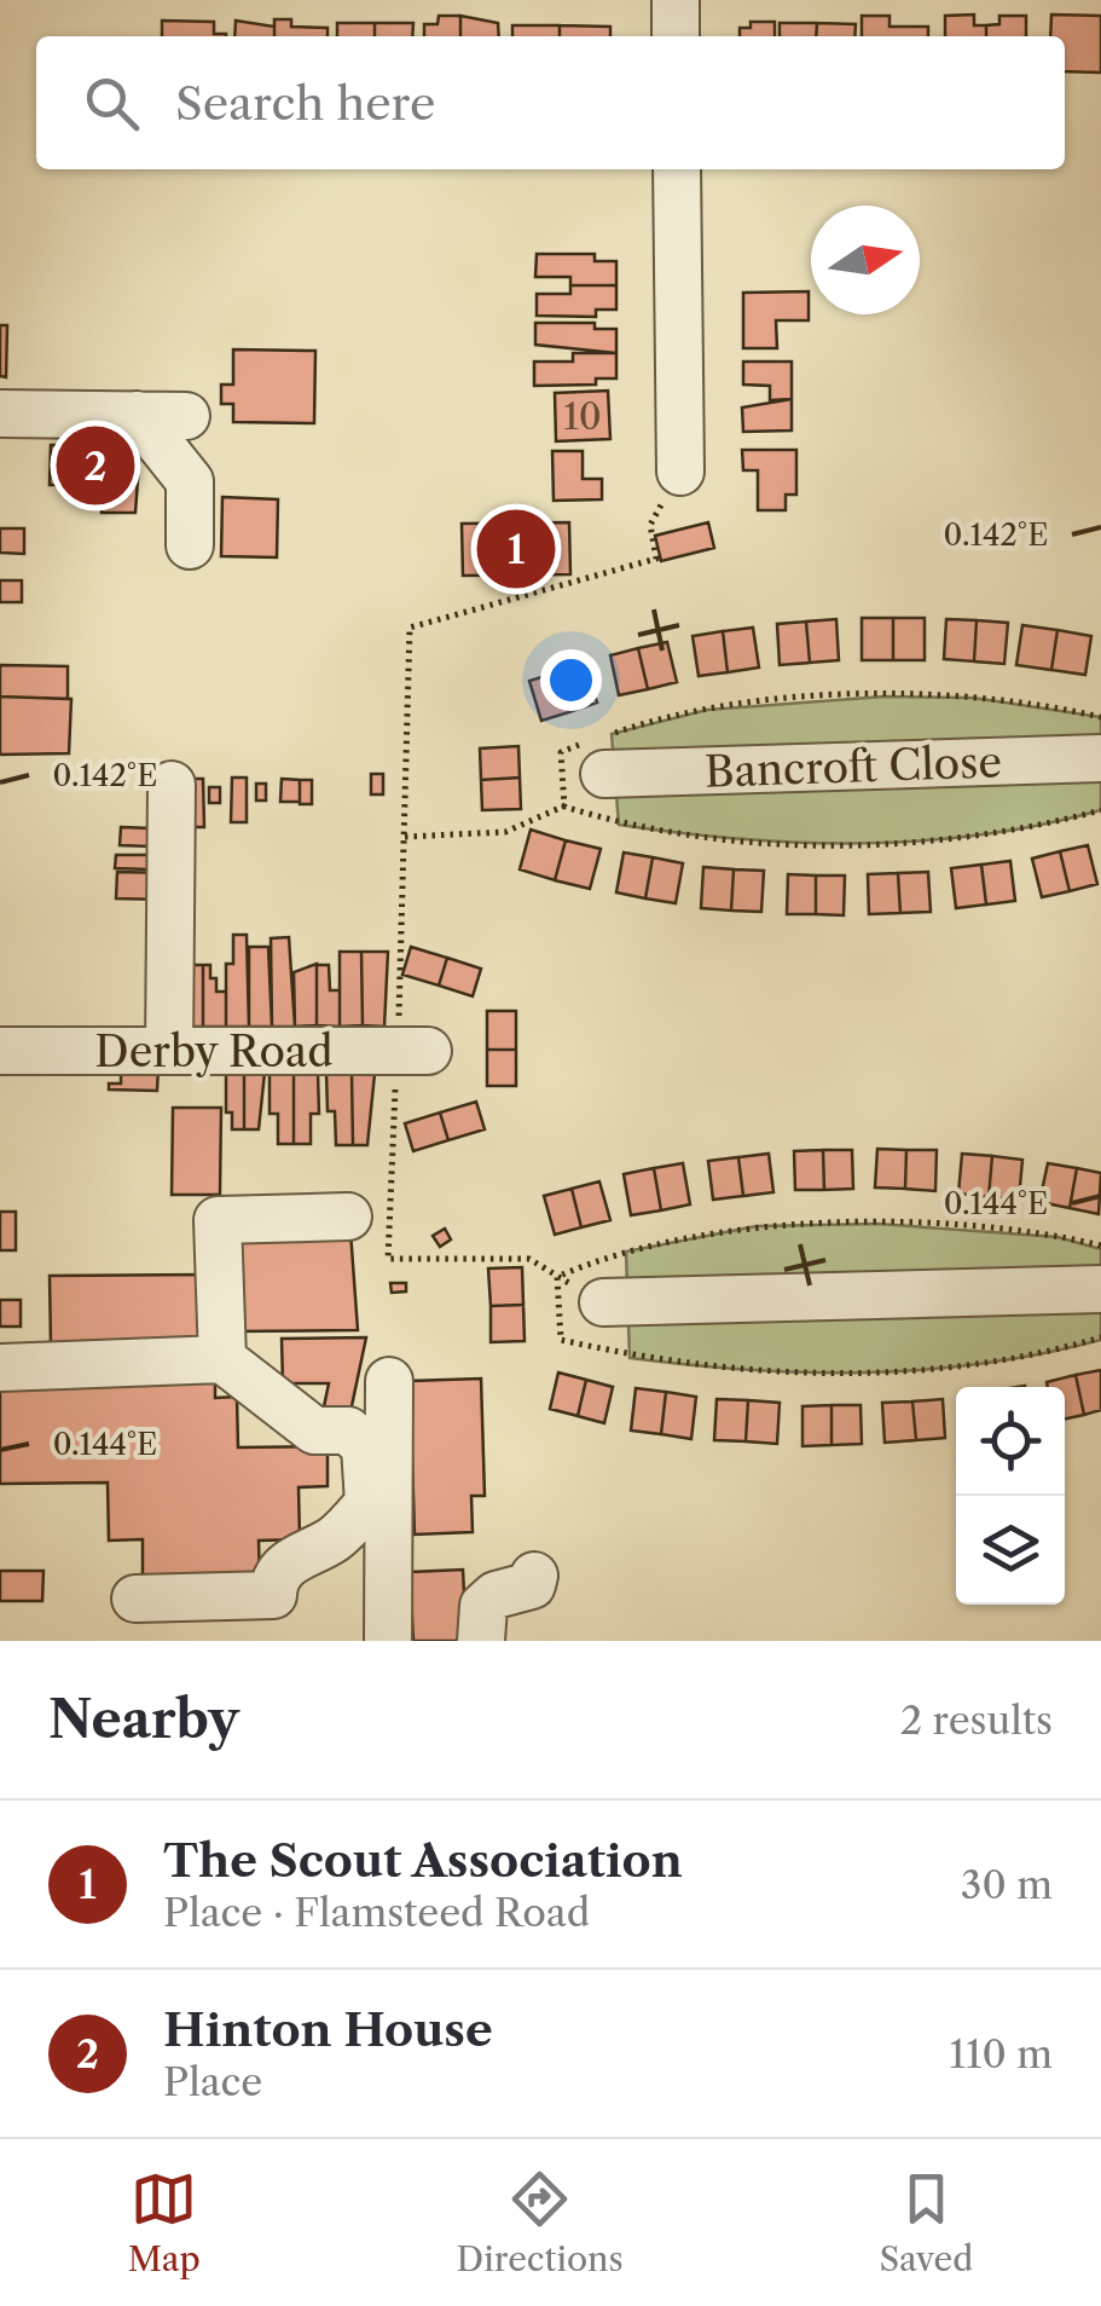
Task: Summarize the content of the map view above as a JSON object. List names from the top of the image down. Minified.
{"streets":{"street":["Bancroft Close","Derby Road"]},"house_numbers":["10"],"north":"right","page":{"search":"Search here","pins":["2","1"],"heading":["Nearby","2 results"],"list":[{"mark":"1","name":"The Scout Association","note":"Place · Flamsteed Road","value":"30 m"},{"mark":"2","name":"Hinton House","note":"Place","value":"110 m"}],"nav":["Map","Directions","Saved"]},"coordinates":["0.142°E","0.144°E"]}
